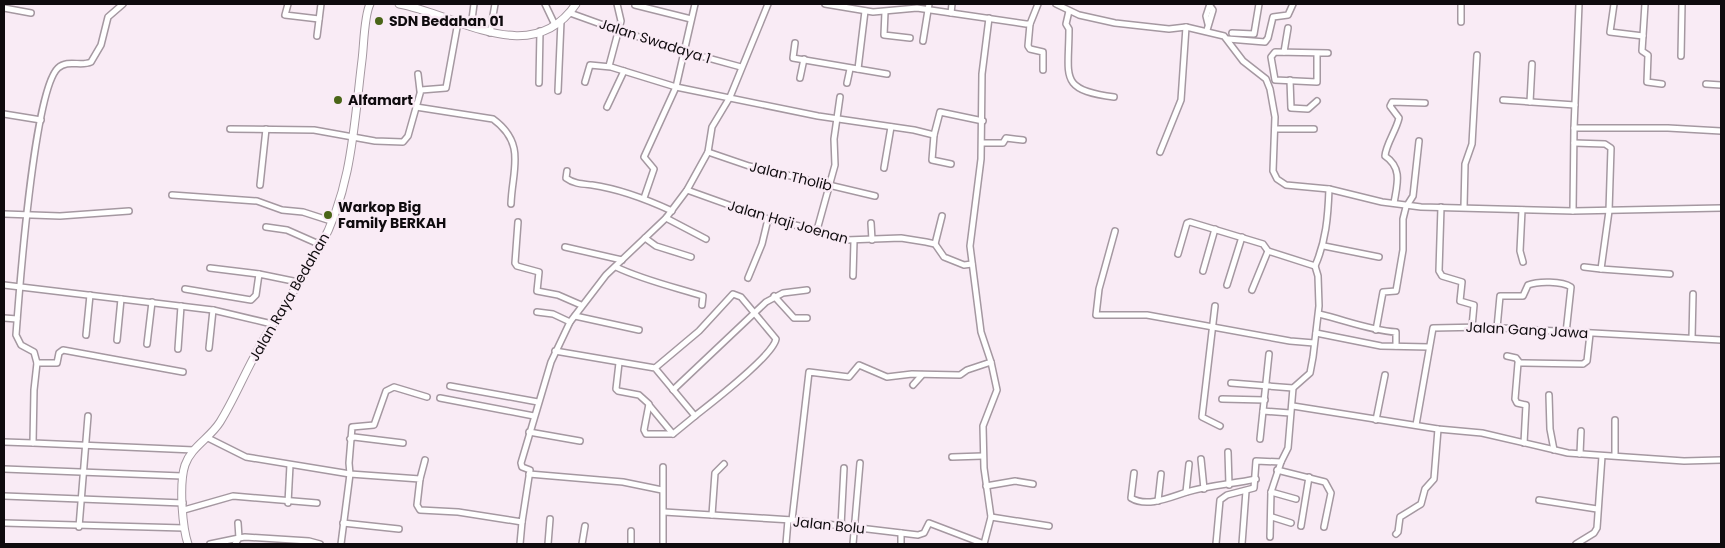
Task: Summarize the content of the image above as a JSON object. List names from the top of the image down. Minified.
{"streets":{"street":["Jalan Swadaya 1","Jalan Tholib","Jalan Haji Joenan","Jalan Raya Bedahan","Jalan Gang Jawa","Jalan Bolu"]},"places":["SDN Bedahan 01","Alfamart","Warkop Big Family BERKAH"]}
